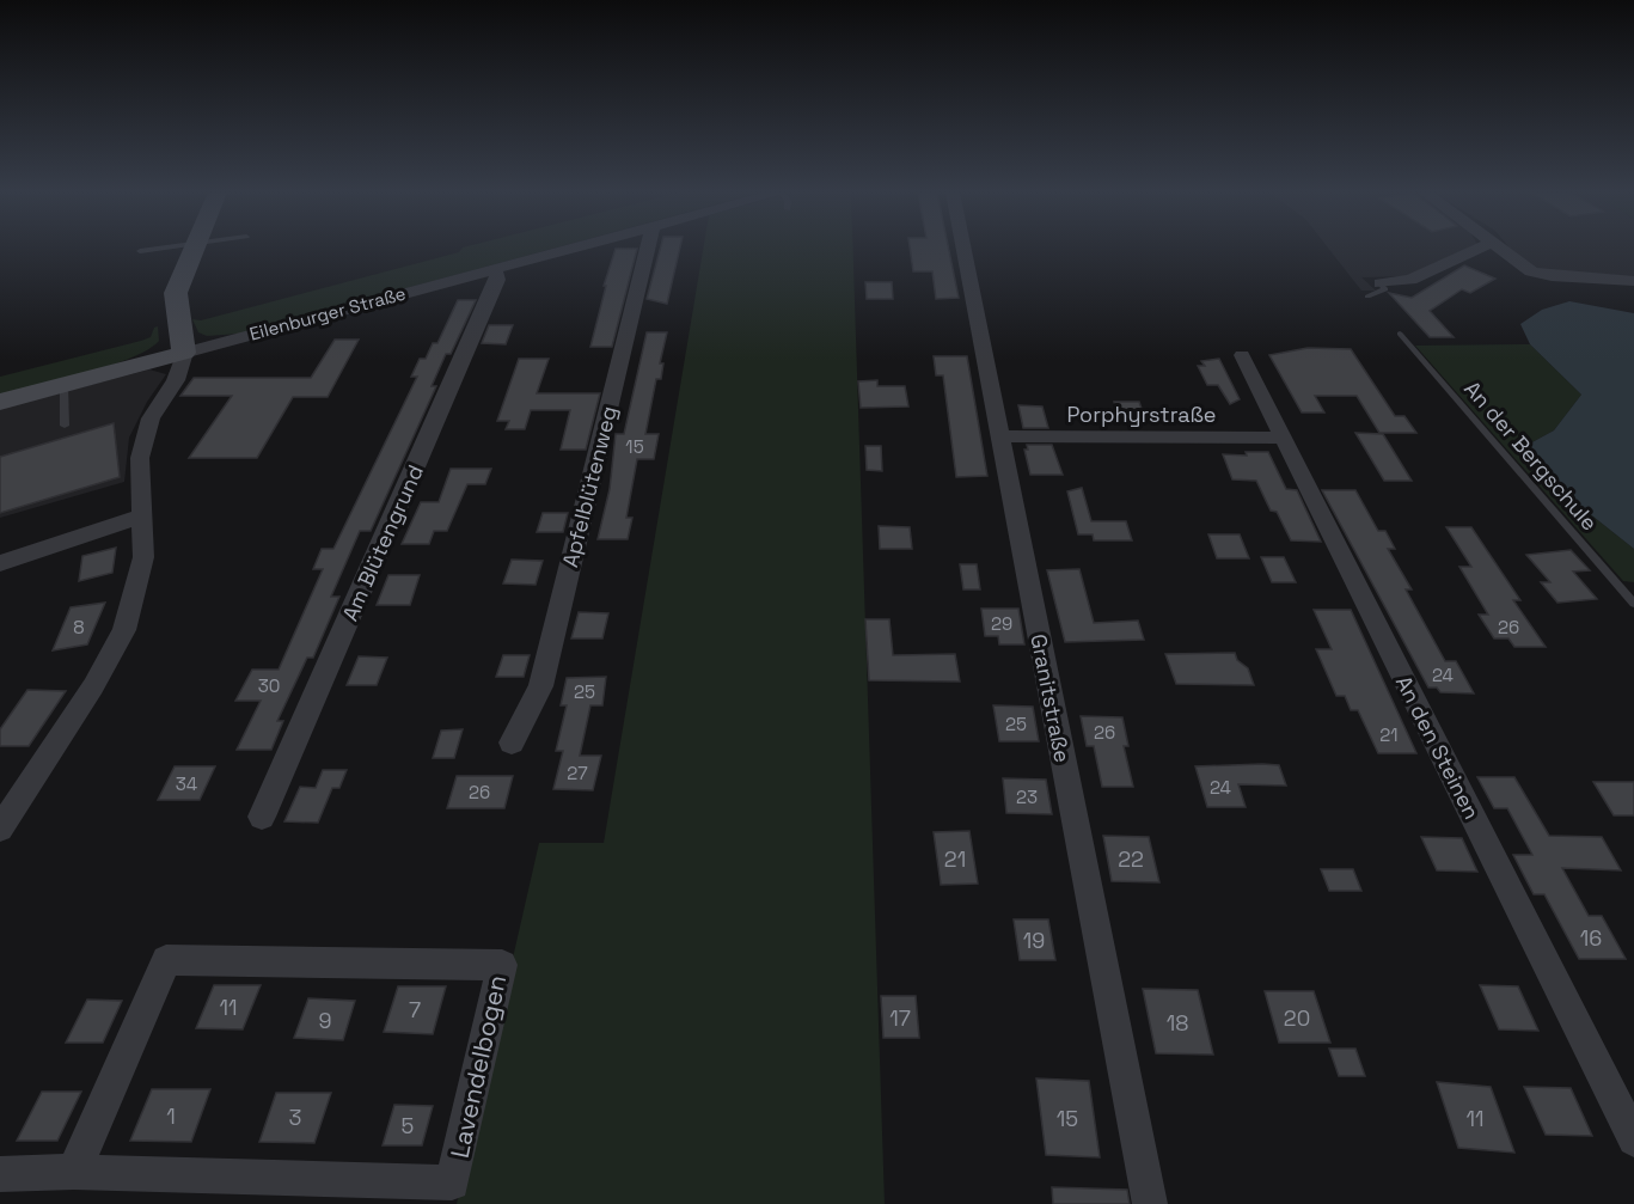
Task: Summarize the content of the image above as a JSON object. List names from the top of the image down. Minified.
{"streets":{"street":["Eilenburger Straße","Porphyrstraße","Apfelblütenweg","Am Blütengrund","Granitstraße","An den Steinen","Lavendelbogen"],"lane":["An der Bergschule"]},"crossings":[["Eilenburger Straße","Am Blütengrund"],["Porphyrstraße","Granitstraße"],["Porphyrstraße","An den Steinen"]],"house_numbers":["15","29","8","26","24","30","25","25","26","21","27","34","24","26","23","21","22","16","19","11","7","17","20","9","18","1","3","15","11","5"]}
